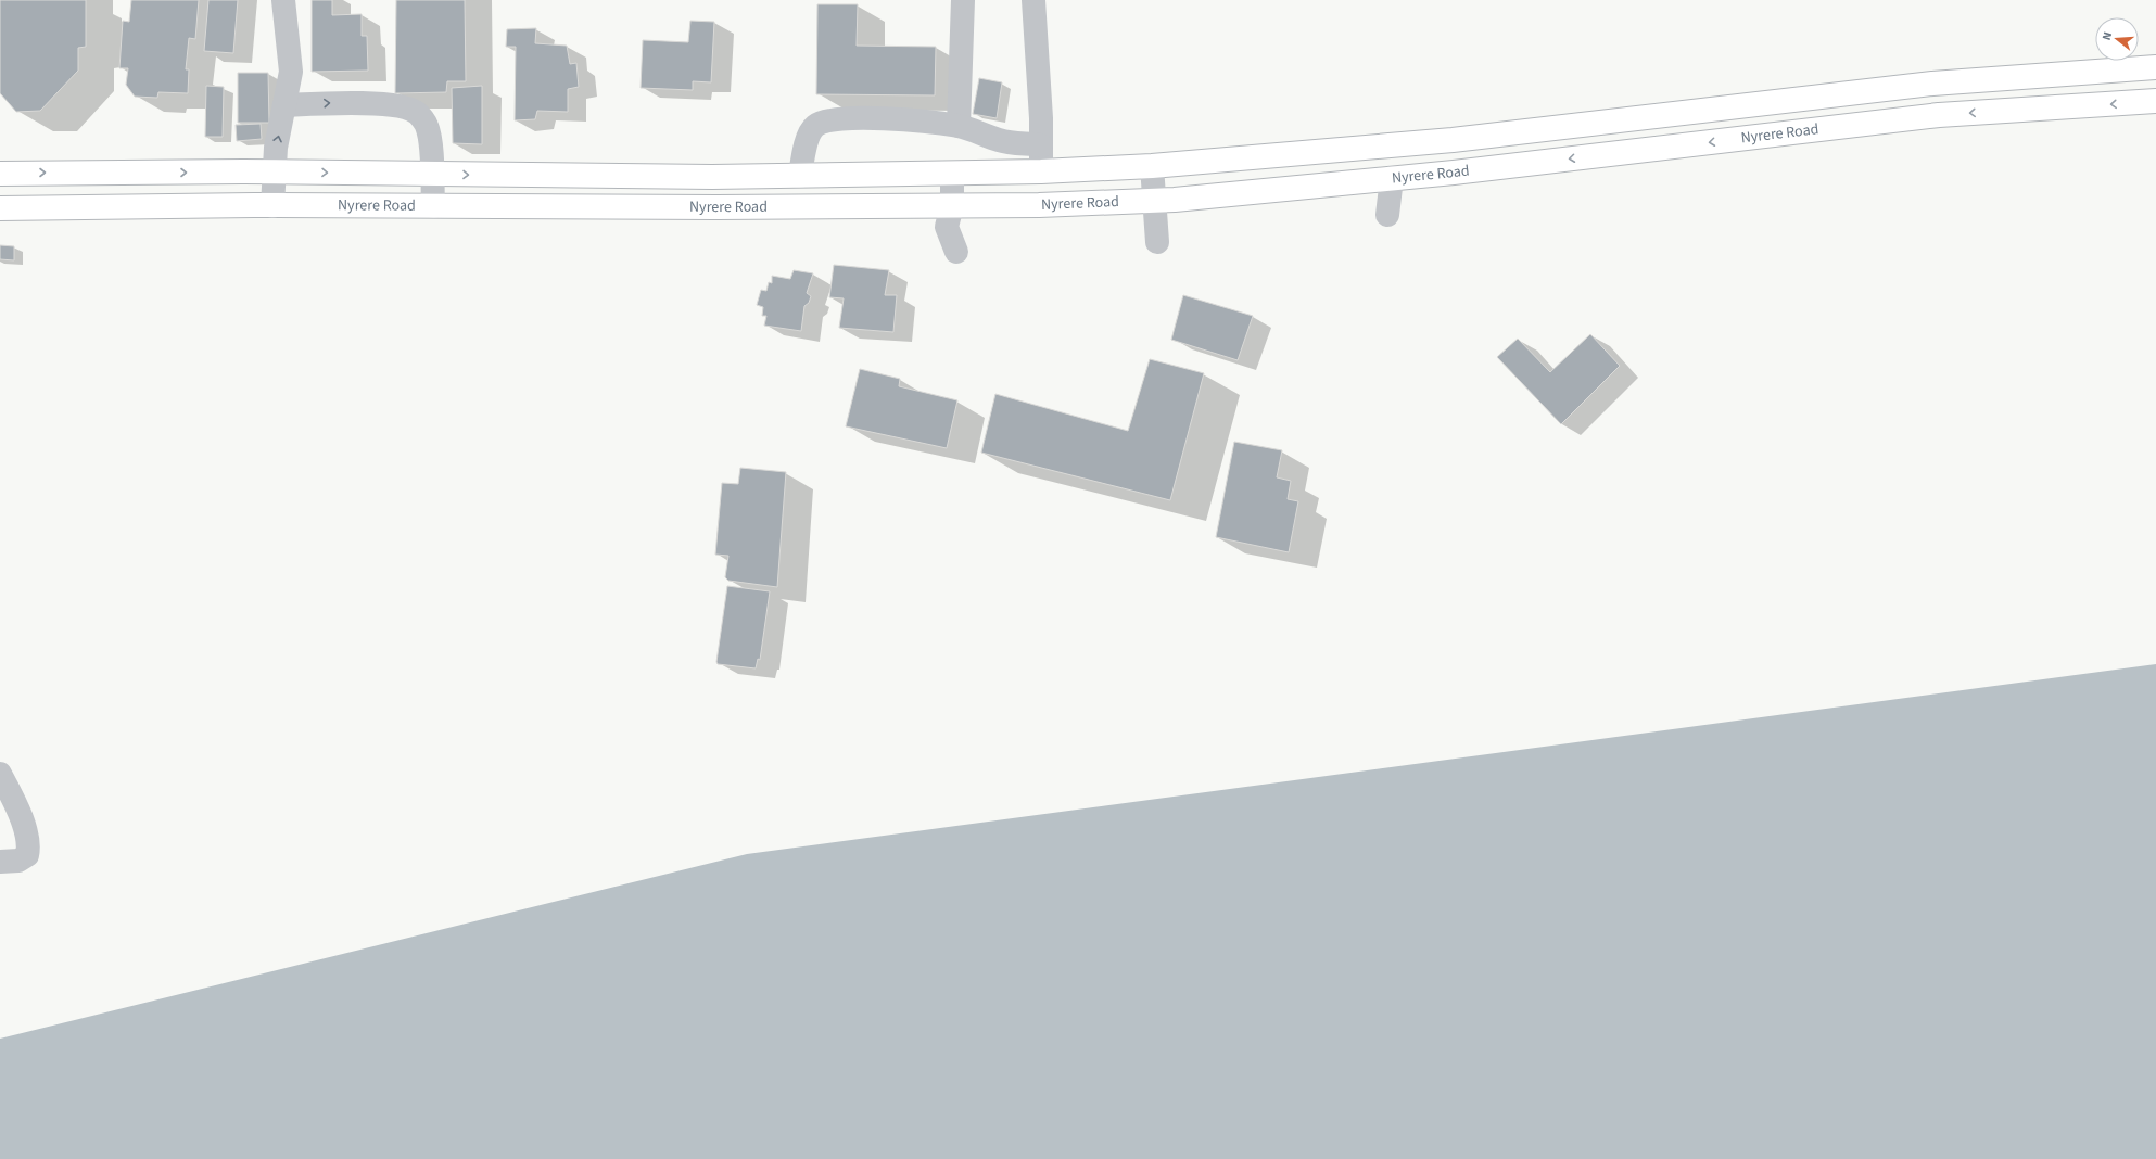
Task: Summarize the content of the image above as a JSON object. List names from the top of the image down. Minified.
{"streets":{"main road":["Nyrere Road"]},"north":"left"}
